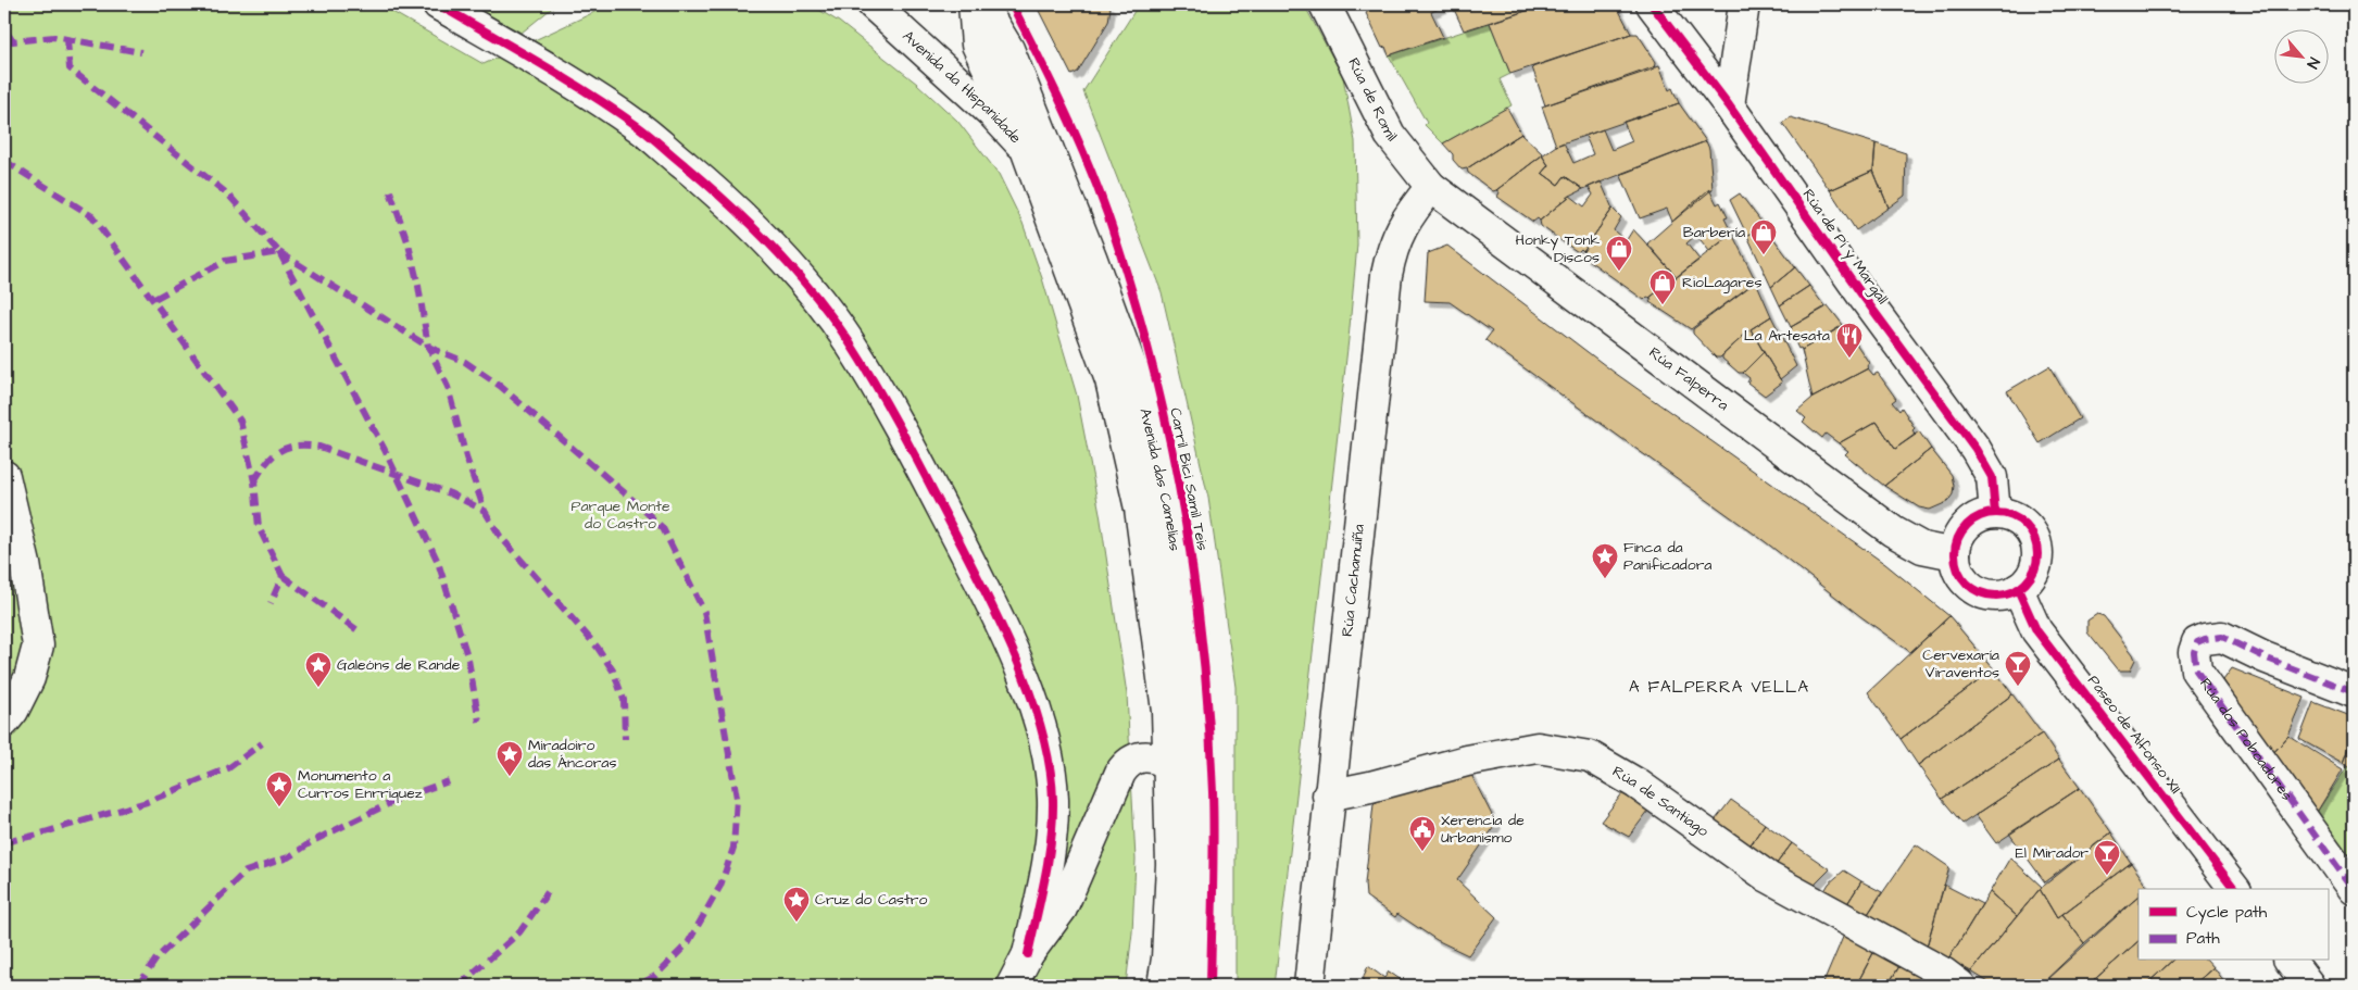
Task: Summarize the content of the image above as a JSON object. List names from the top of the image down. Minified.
{"streets":{"street":["Avenida da Hispanidade","Rúa de Romil","Rúa de Pi y Margall","Rúa Falperra","Avenida das Camelias","Rúa Cachamuíña","Paseo de Alfonso XII","Rúa dos Poboadores","Rúa de Santiago"],"cycle path":["Carril Bici Samil Teis"]},"crossings":[["Avenida da Hispanidade","Avenida das Camelias"],["Rúa de Romil","Rúa Falperra"],["Rúa de Romil","Rúa Cachamuíña"],["Rúa de Pi y Margall","Rúa Falperra"],["Rúa de Pi y Margall","Paseo de Alfonso XII"],["Rúa Falperra","Rúa Cachamuíña"],["Rúa Falperra","Paseo de Alfonso XII"],["Rúa Cachamuíña","Rúa de Santiago"]],"districts":["A FALPERRA VELLA"],"parks":["Parque Monte do Castro"],"places":{"shop":["Barbería","Honky Tonk Discos","RioLagares"],"restaurant":["La Artesata"],"place":["Finca da Panificadora","Galeóns de Rande","Miradoiro das Áncoras","Monumento a Curros Enrriquez","Cruz do Castro"],"bar":["Cervexaría Viraventos","El Mirador"],"public building":["Xerencia de Urbanismo"]},"legend":["Cycle path","Path"],"north":"bottom right"}
